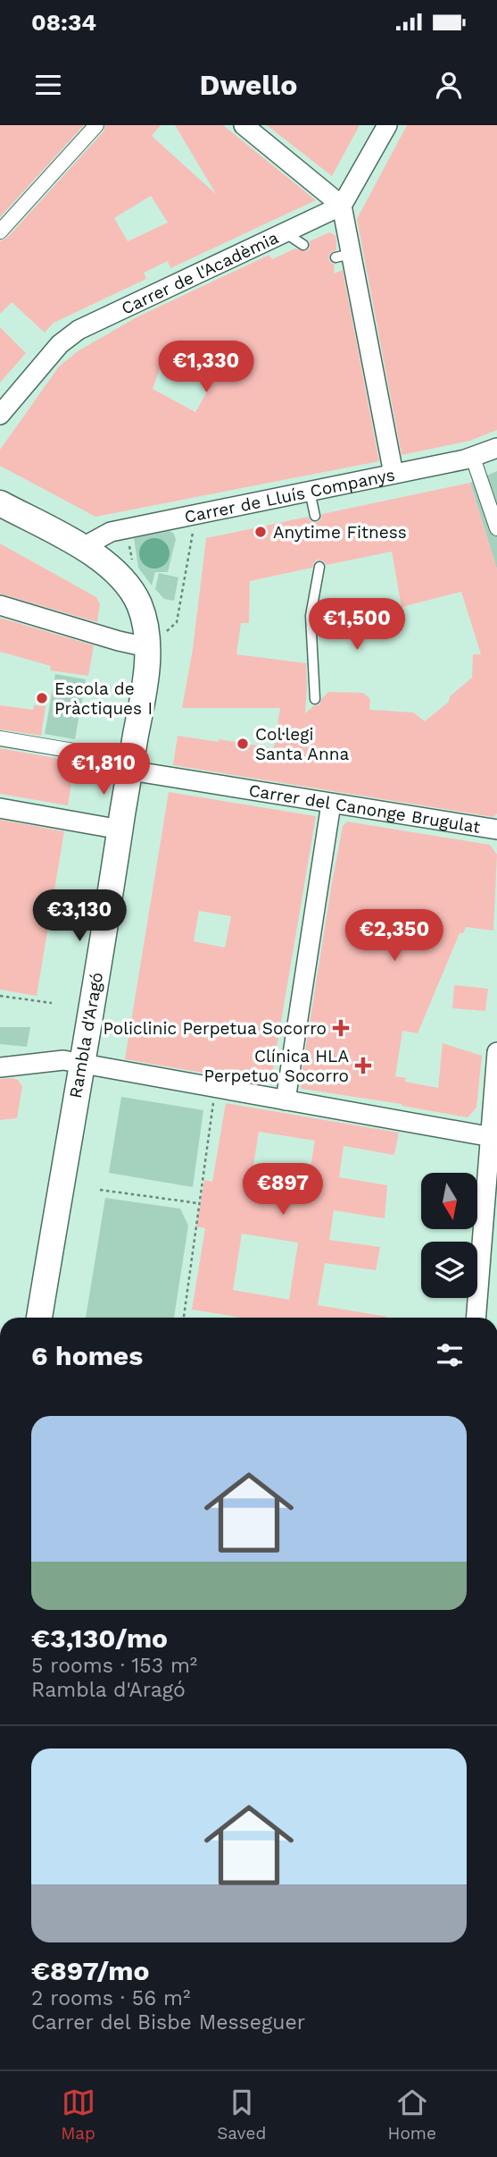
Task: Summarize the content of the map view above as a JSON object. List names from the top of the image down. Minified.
{"streets":{"main road":["Rambla d'Aragó"],"street":["Carrer de l'Acadèmia","Carrer de Lluís Companys","Carrer del Canonge Brugulat"]},"crossings":[["Carrer de Lluís Companys","Rambla d'Aragó"],["Carrer del Canonge Brugulat","Rambla d'Aragó"]],"places":{"other":["Anytime Fitness","Escola de Pràctiques I","Col·legi Santa Anna"],"health":["Policlinic Perpetua Socorro","Clínica HLA Perpetuo Socorro"]},"north":"bottom","page":{"status":"08:34","header":"Dwello","price":["€1,330","€1,500","€1,810","€3,130","€2,350","€897"],"heading":"6 homes","list":[{"name":"€3,130/mo","note":"5 rooms · 153 m² · Rambla d'Aragó"},{"name":"€897/mo","note":"2 rooms · 56 m² · Carrer del Bisbe Messeguer"}],"tabs":["Map","Saved","Home"]}}
